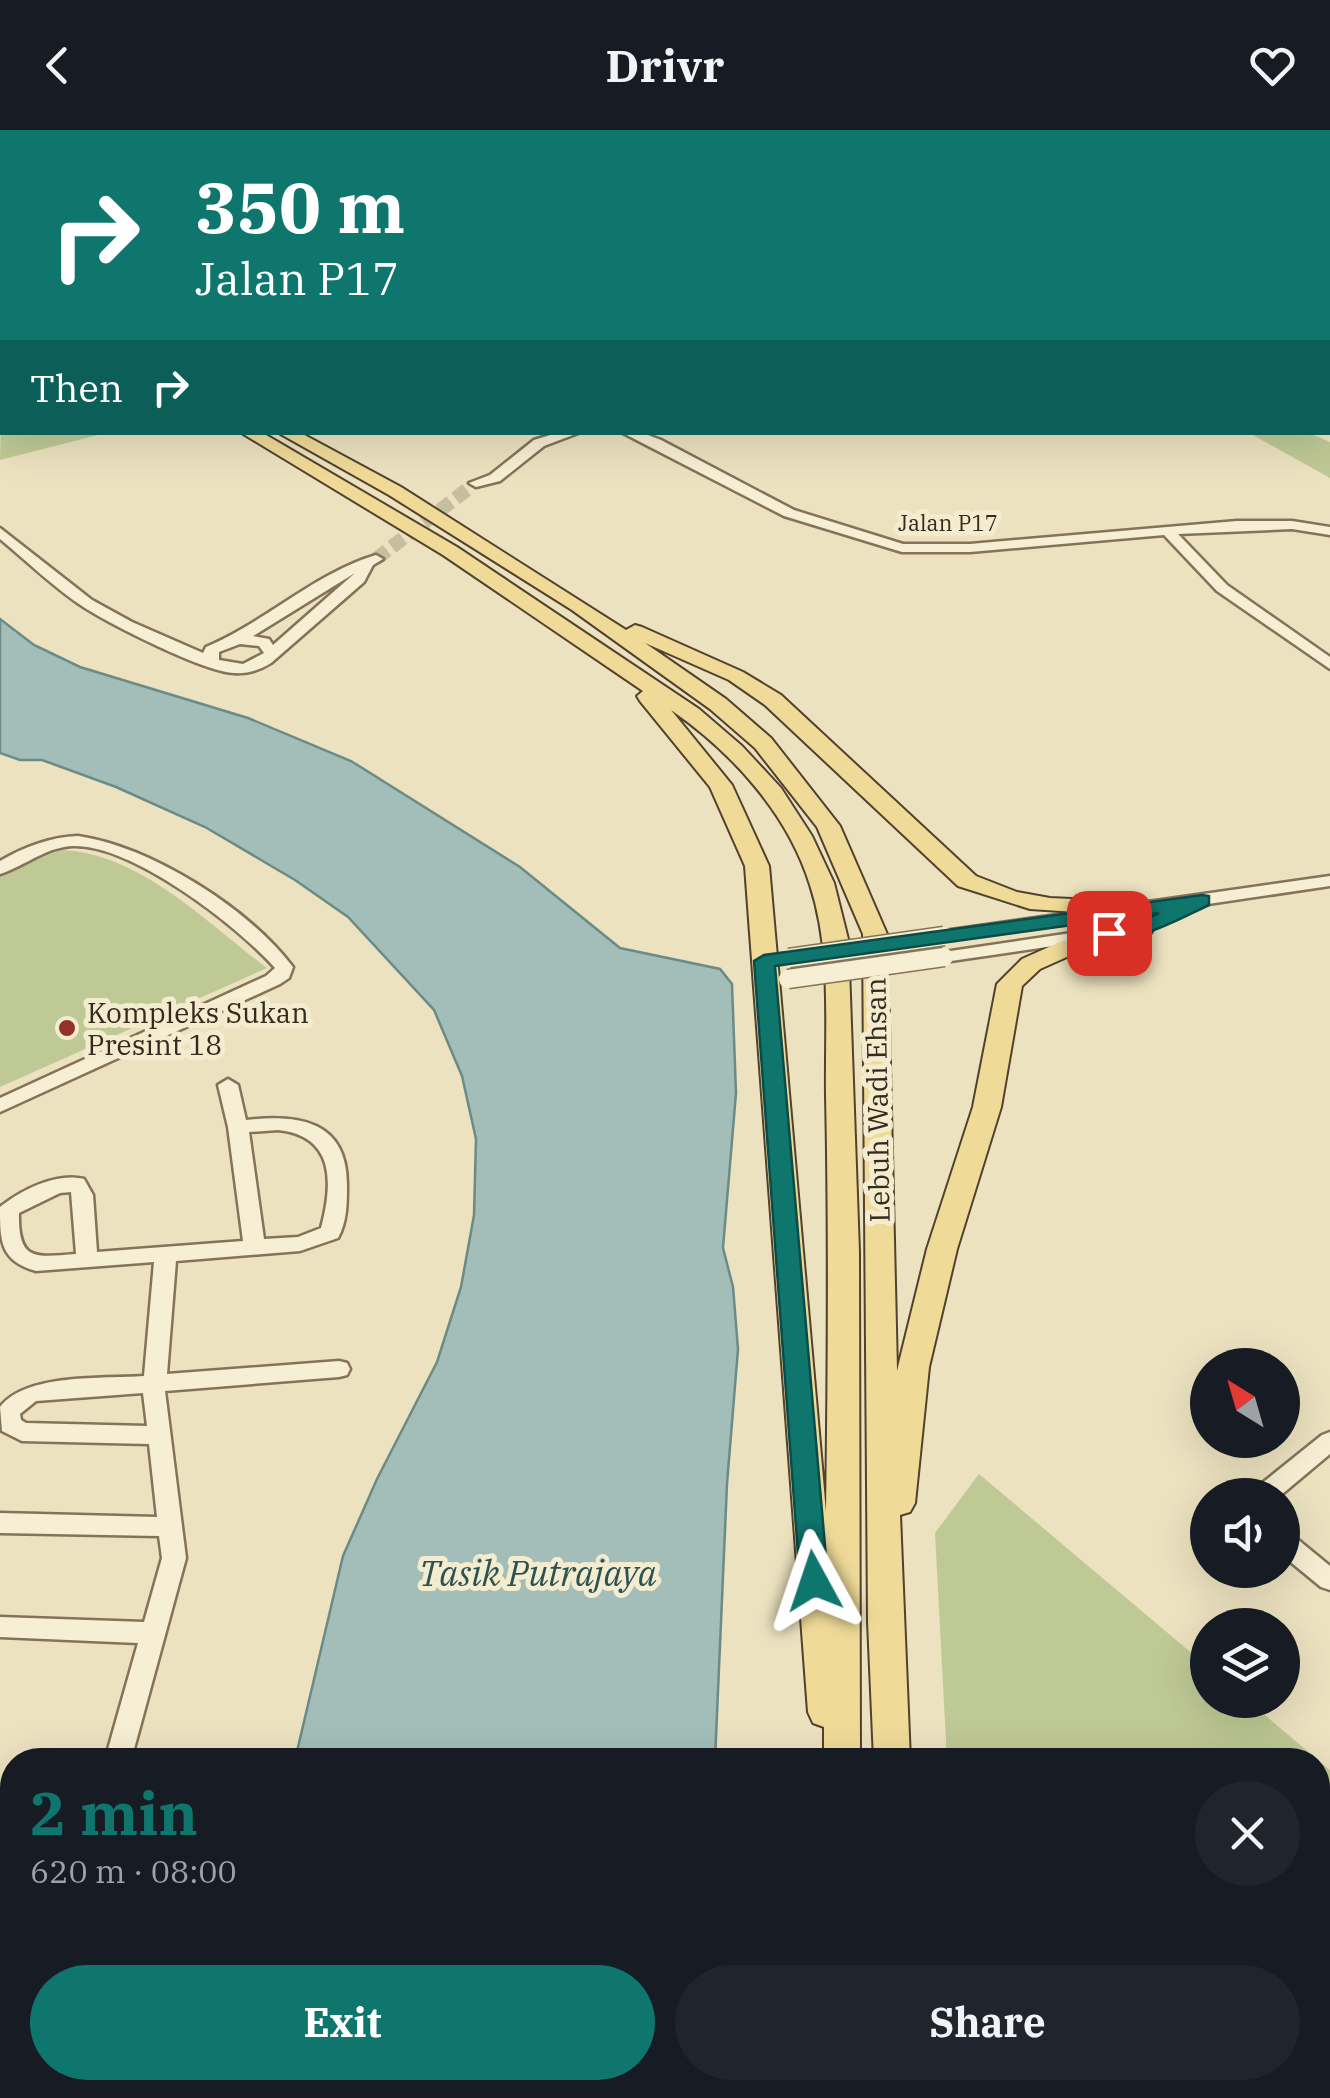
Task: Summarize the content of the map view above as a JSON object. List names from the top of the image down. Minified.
{"streets":{"main road":["Lebuh Wadi Ehsan"],"street":["Jalan P17"]},"water":["Tasik Putrajaya"],"places":["Kompleks Sukan Presint 18"],"north":"top left","page":{"header":"Drivr","turn":["350 m","Jalan P17"],"then":"Then","heading":["2 min","620 m · 08:00"],"buttons":["Exit","Share"]}}
